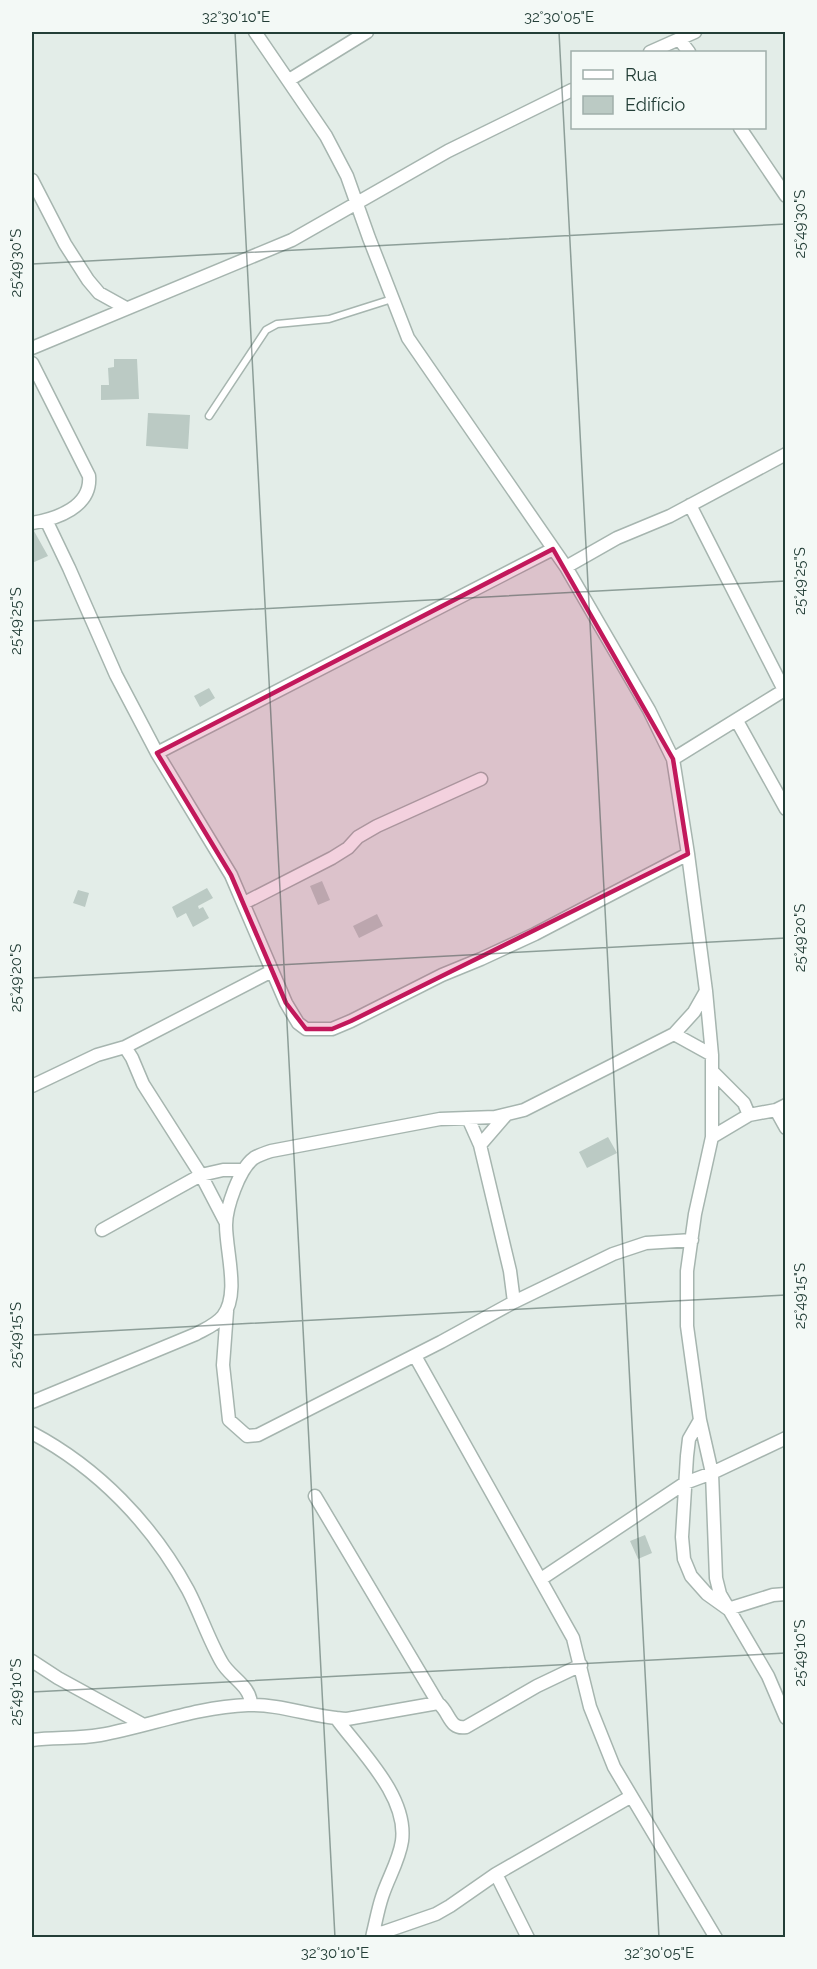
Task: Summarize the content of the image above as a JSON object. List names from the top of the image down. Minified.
{"legend":["Rua","Edifício"],"coordinates":["32°30'10\"E","32°30'05\"E","25°49'30\"S","25°49'25\"S","25°49'20\"S","25°49'15\"S","25°49'10\"S"]}
